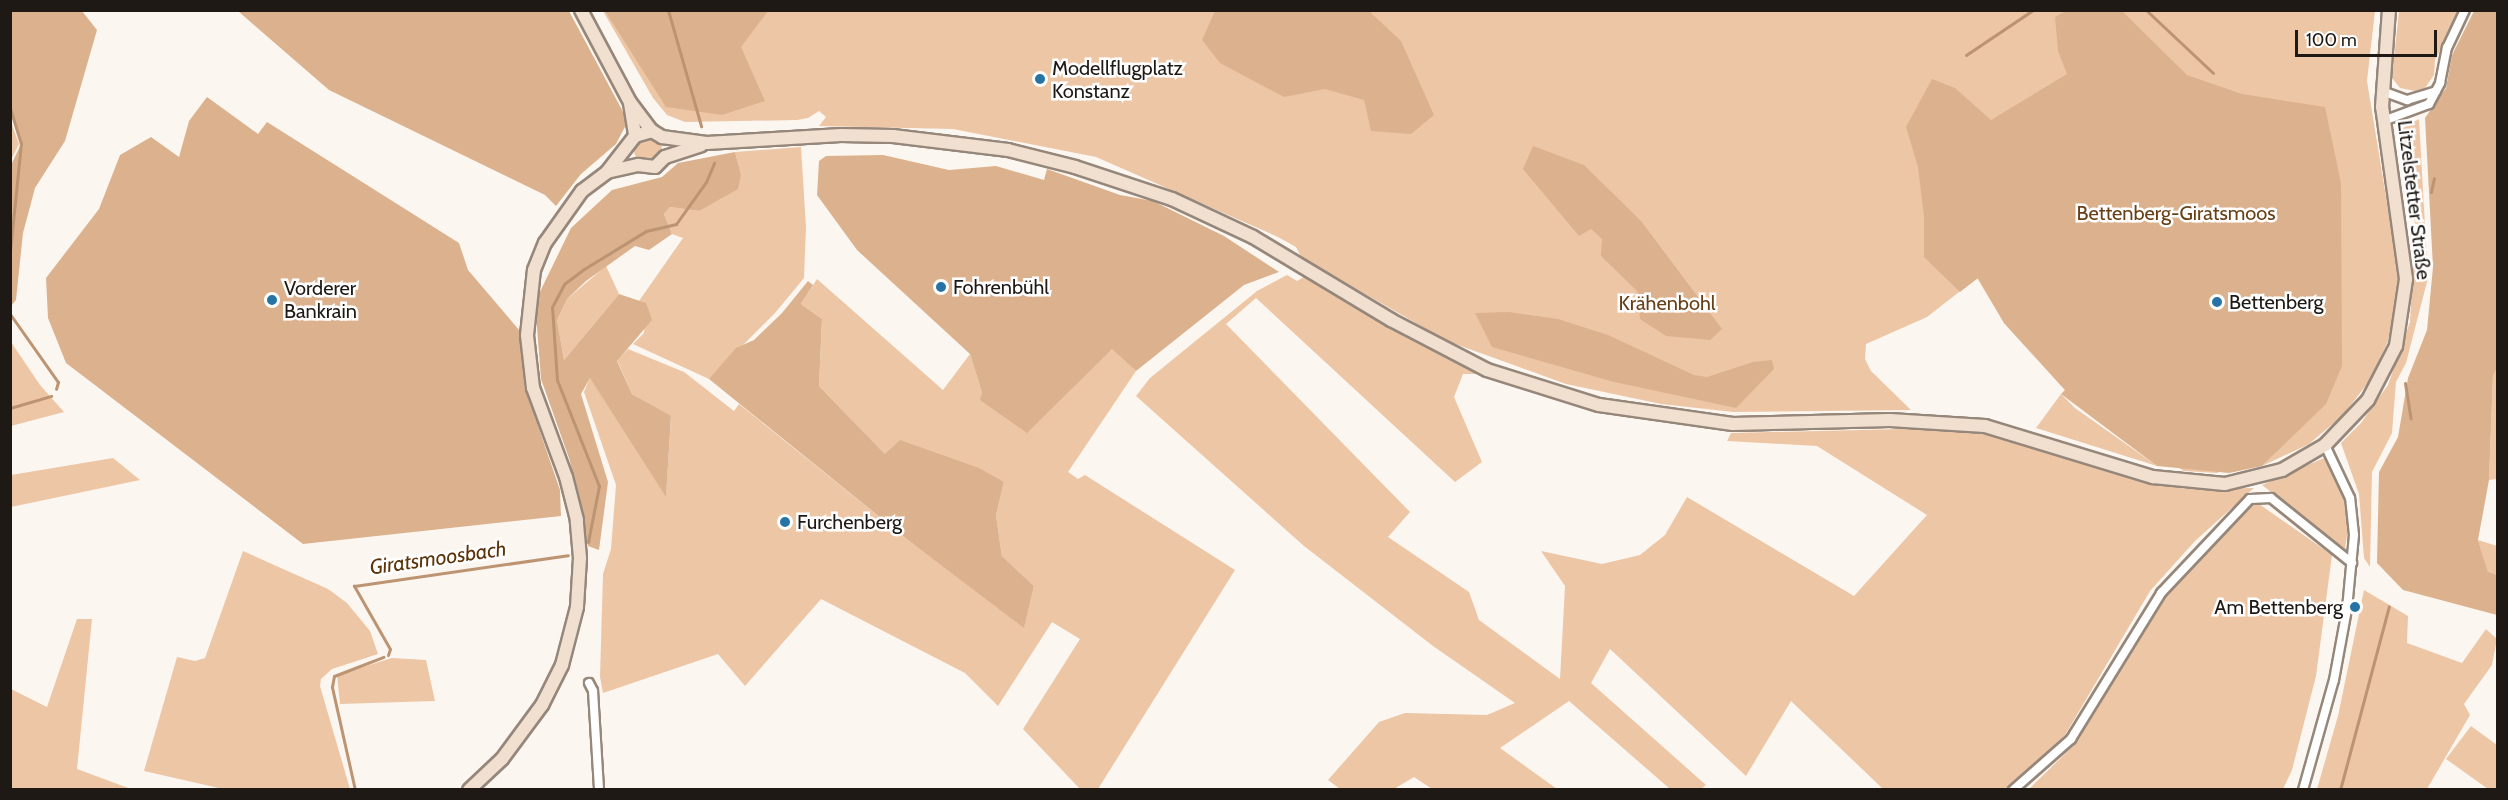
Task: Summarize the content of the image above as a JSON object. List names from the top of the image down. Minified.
{"streets":{"main road":["Litzelstetter Straße"]},"water":["Giratsmoosbach"],"parks":["Bettenberg-Giratsmoos","Krähenbohl"],"places":["Modellflugplatz Konstanz","Fohrenbühl","Vorderer Bankrain","Bettenberg","Furchenberg","Am Bettenberg"],"scale_bar":"100 m"}
